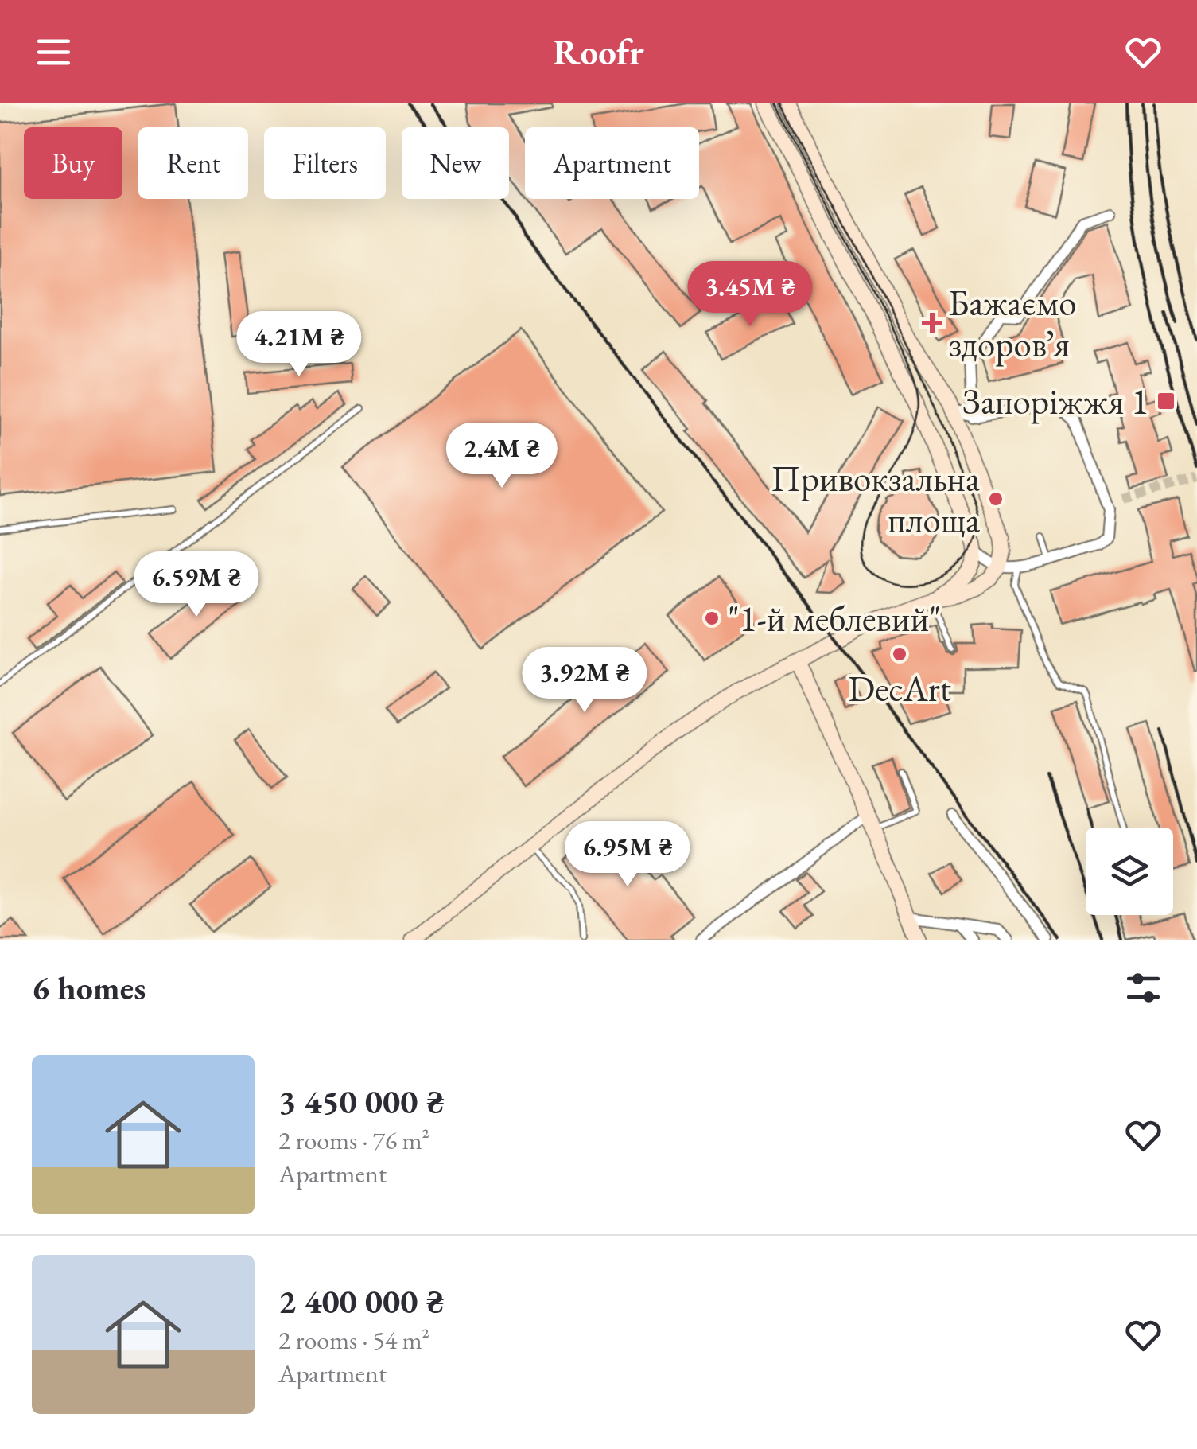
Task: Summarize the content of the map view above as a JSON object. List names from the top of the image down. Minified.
{"places":{"health":["Бажаємо здоровʼя"],"transit":["Запоріжжя 1"],"other":["Привокзальна площа","\"1-й меблевий\"","DecArt"]},"page":{"header":"Roofr","chip":["Buy","Rent","Filters","New","Apartment"],"price":["3.45M ₴","4.21M ₴","2.4M ₴","6.59M ₴","3.92M ₴","6.95M ₴"],"heading":"6 homes","list":[{"name":"3 450 000 ₴","note":"2 rooms · 76 m² · Apartment"},{"name":"2 400 000 ₴","note":"2 rooms · 54 m² · Apartment"}]}}
